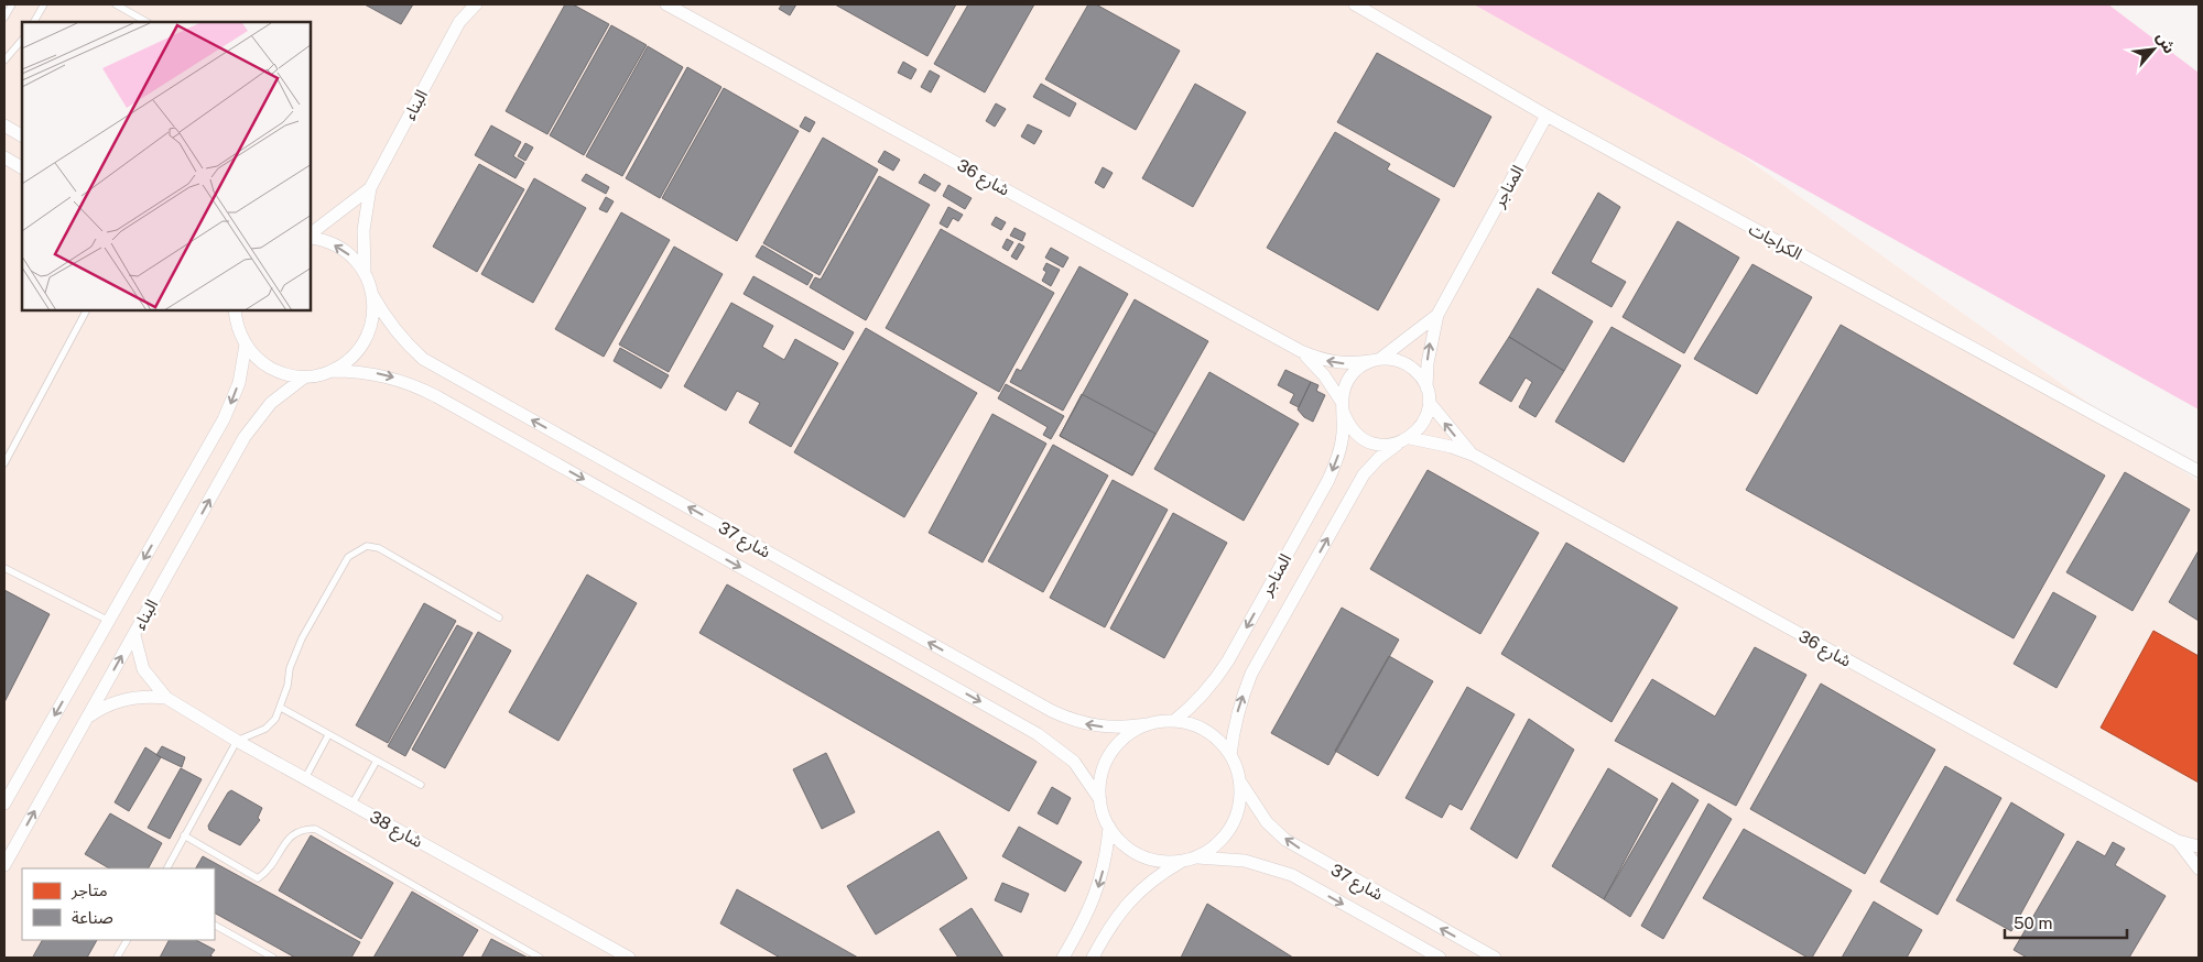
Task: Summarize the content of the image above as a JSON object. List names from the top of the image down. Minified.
{"streets":{"street":["البناء","شارع 36","المناجر","الكراجات","شارع 37","شارع 38"]},"crossings":[["البناء","شارع 38"],["شارع 36","المناجر"],["المناجر","الكراجات"],["المناجر","شارع 37"]],"legend":["متاجر","صناعة"],"scale_bar":"50 m","north":"top right"}
